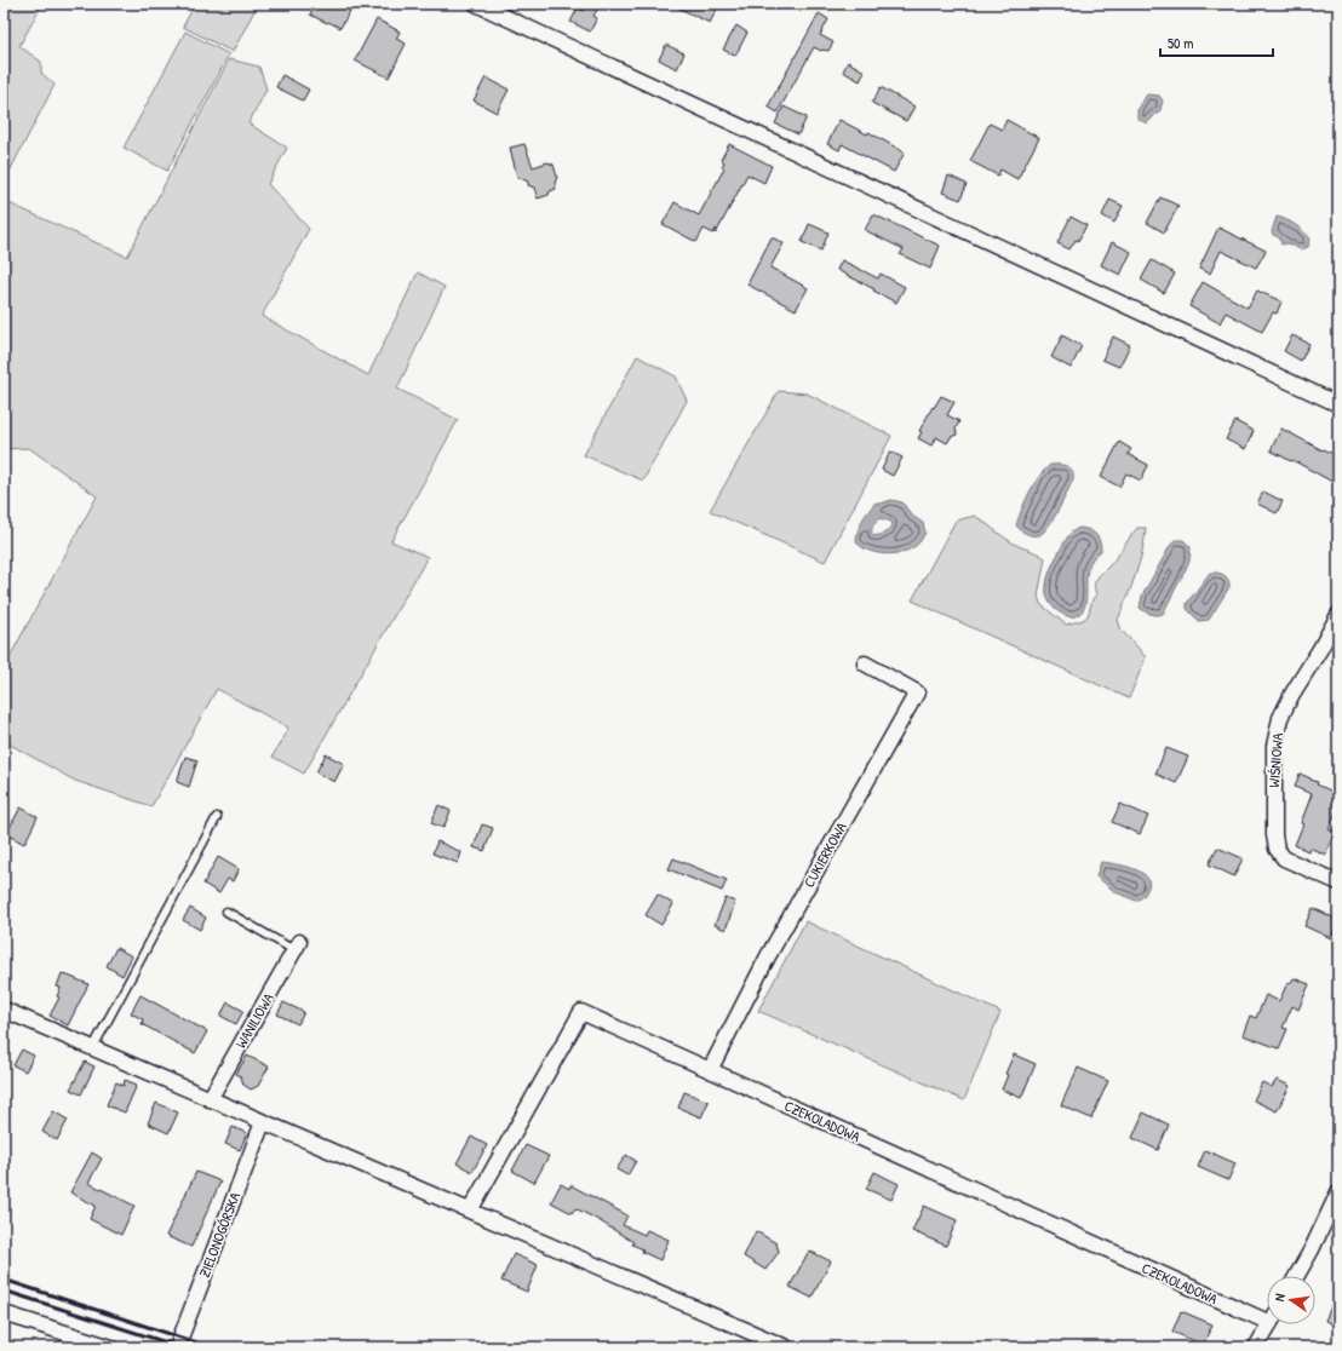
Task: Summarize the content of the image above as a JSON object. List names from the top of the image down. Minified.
{"streets":{"street":["WIŚNIOWA","CUKIERKOWA","WANILIOWA","CZEKOLADOWA","ZIELONOGÓRSKA"]},"crossings":[["CUKIERKOWA","CZEKOLADOWA"]],"scale_bar":"50 m","north":"left"}
